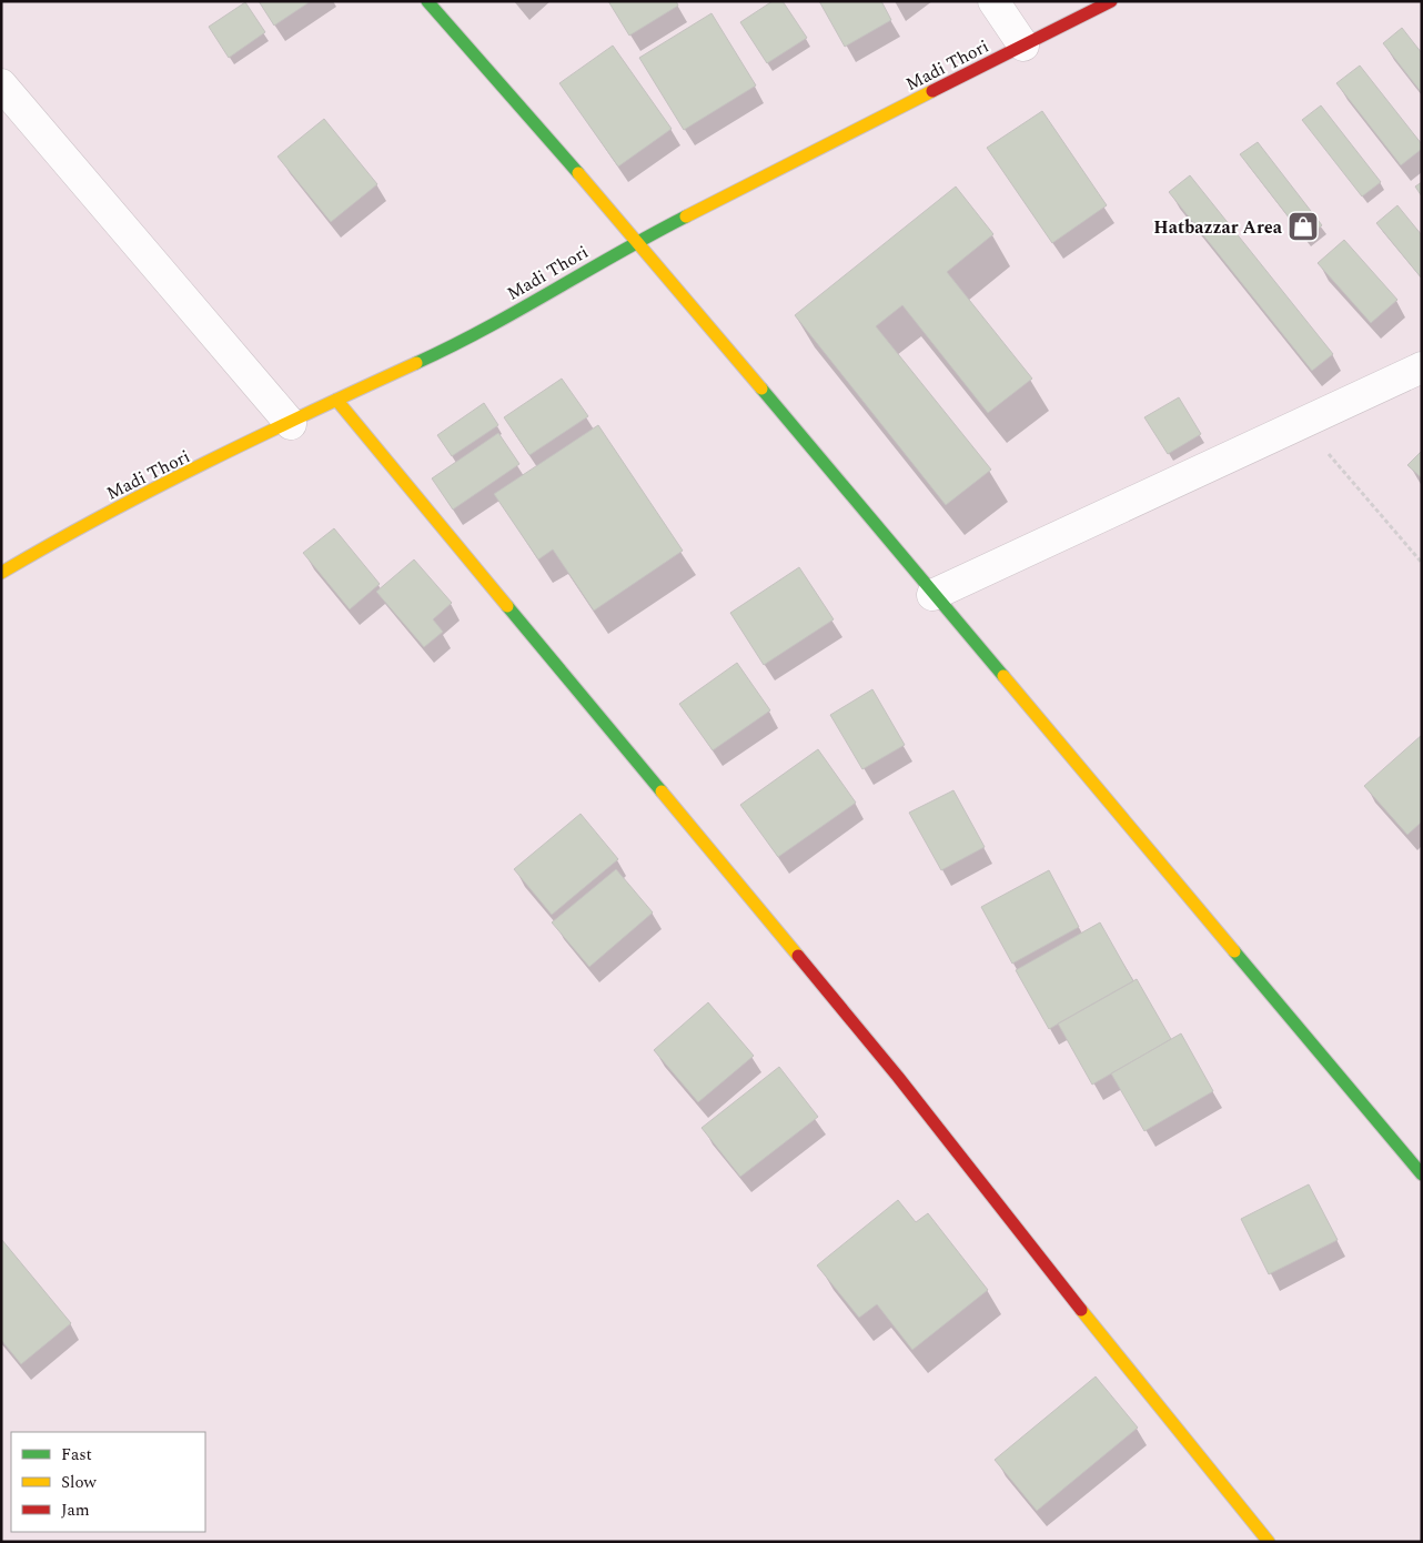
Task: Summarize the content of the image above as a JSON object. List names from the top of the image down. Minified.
{"streets":{"street":["Madi Thori"]},"places":{"shop":["Hatbazzar Area"]},"legend":["Fast","Slow","Jam"]}
